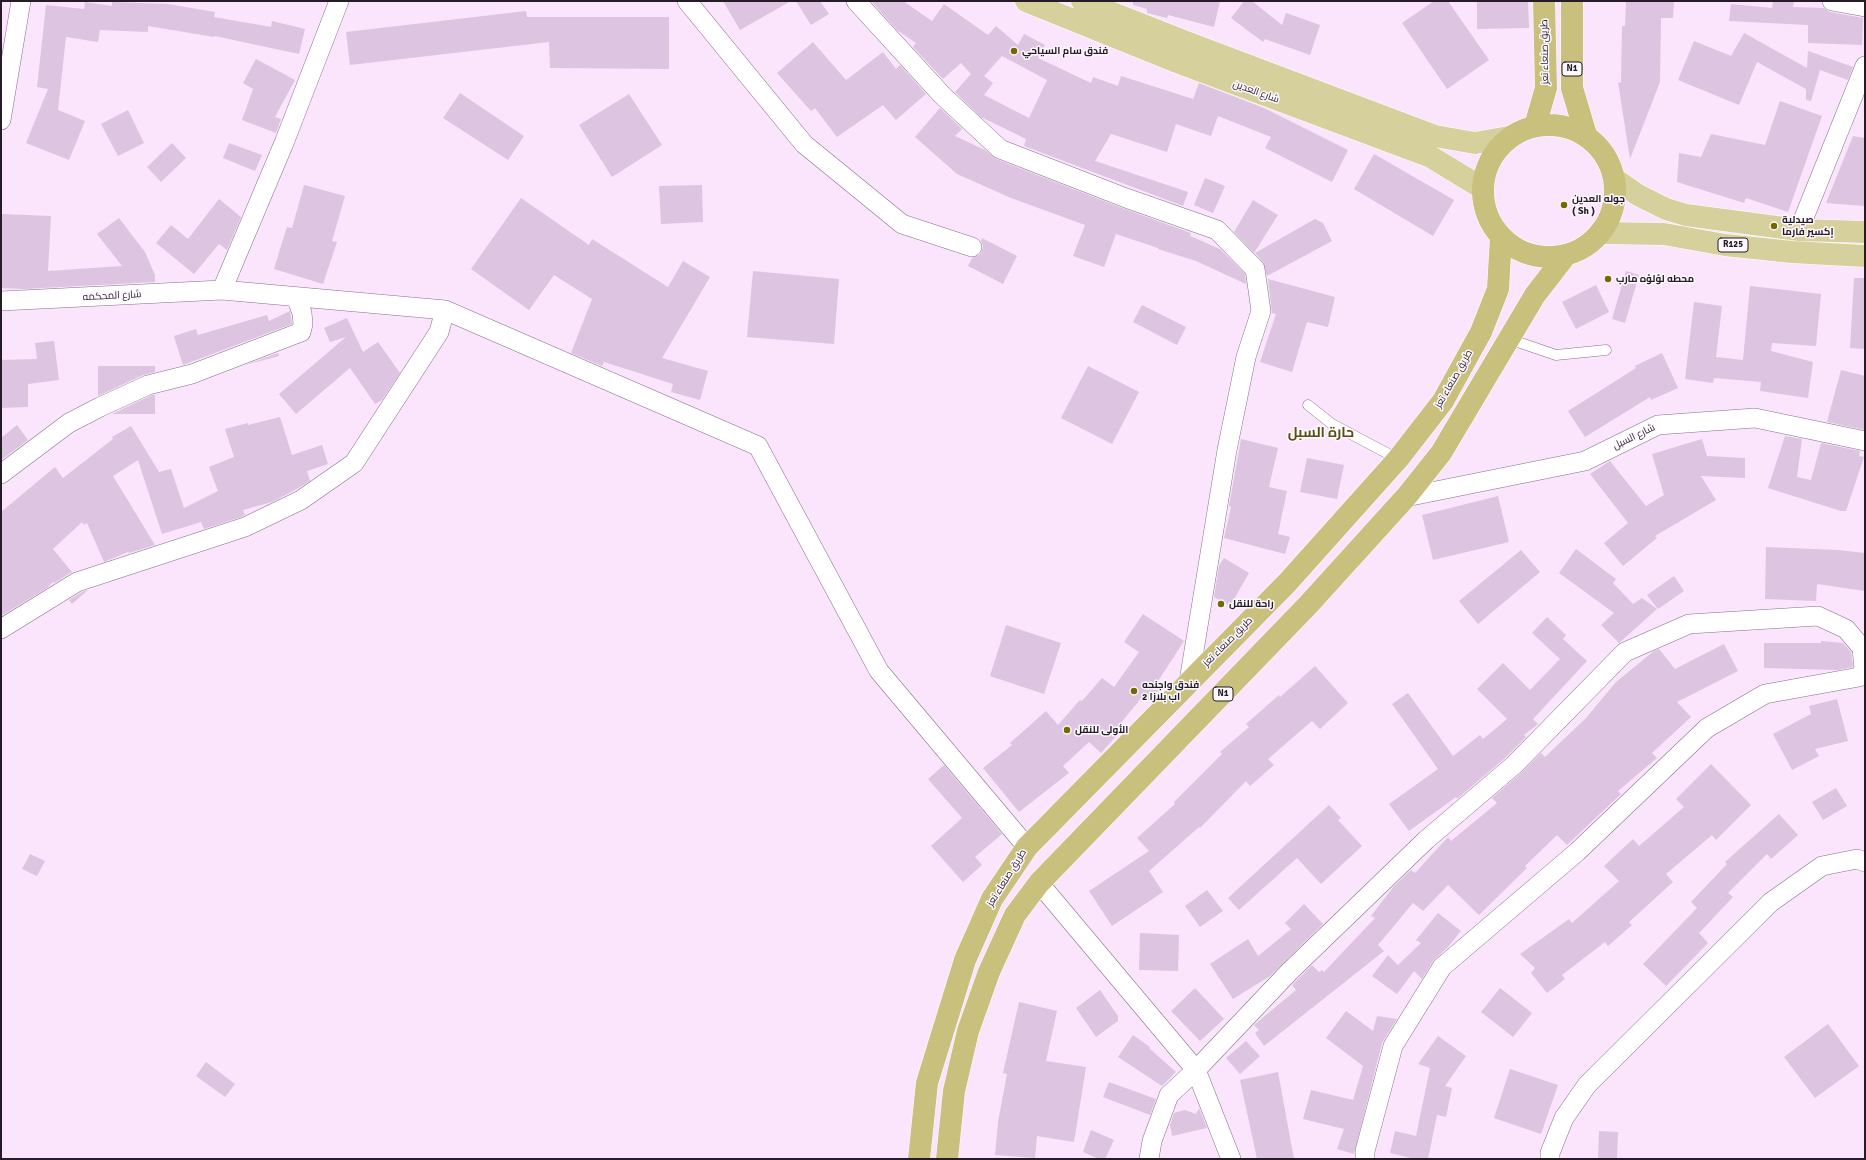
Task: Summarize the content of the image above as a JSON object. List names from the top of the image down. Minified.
{"streets":{"highway":["طريق صنعاء تعز","N1"],"main road":["شارع العدين","R125"],"street":["شارع المحكمه","شارع السبل"]},"crossings":[["طريق صنعاء تعز","N1"],["طريق صنعاء تعز","شارع العدين"],["طريق صنعاء تعز","R125"],["طريق صنعاء تعز","شارع المحكمه"],["N1","شارع العدين"],["N1","R125"],["N1","شارع السبل"],["شارع العدين","R125"]],"districts":["حارة السبل"],"places":["فندق سام السياحي","جوله العدين ( Sh )","صيدلية إكسير فارما","محطه لؤلؤه مارب","راحة للنقل","فندق واجنحه اب بلازا 2","الأولى للنقل"]}
